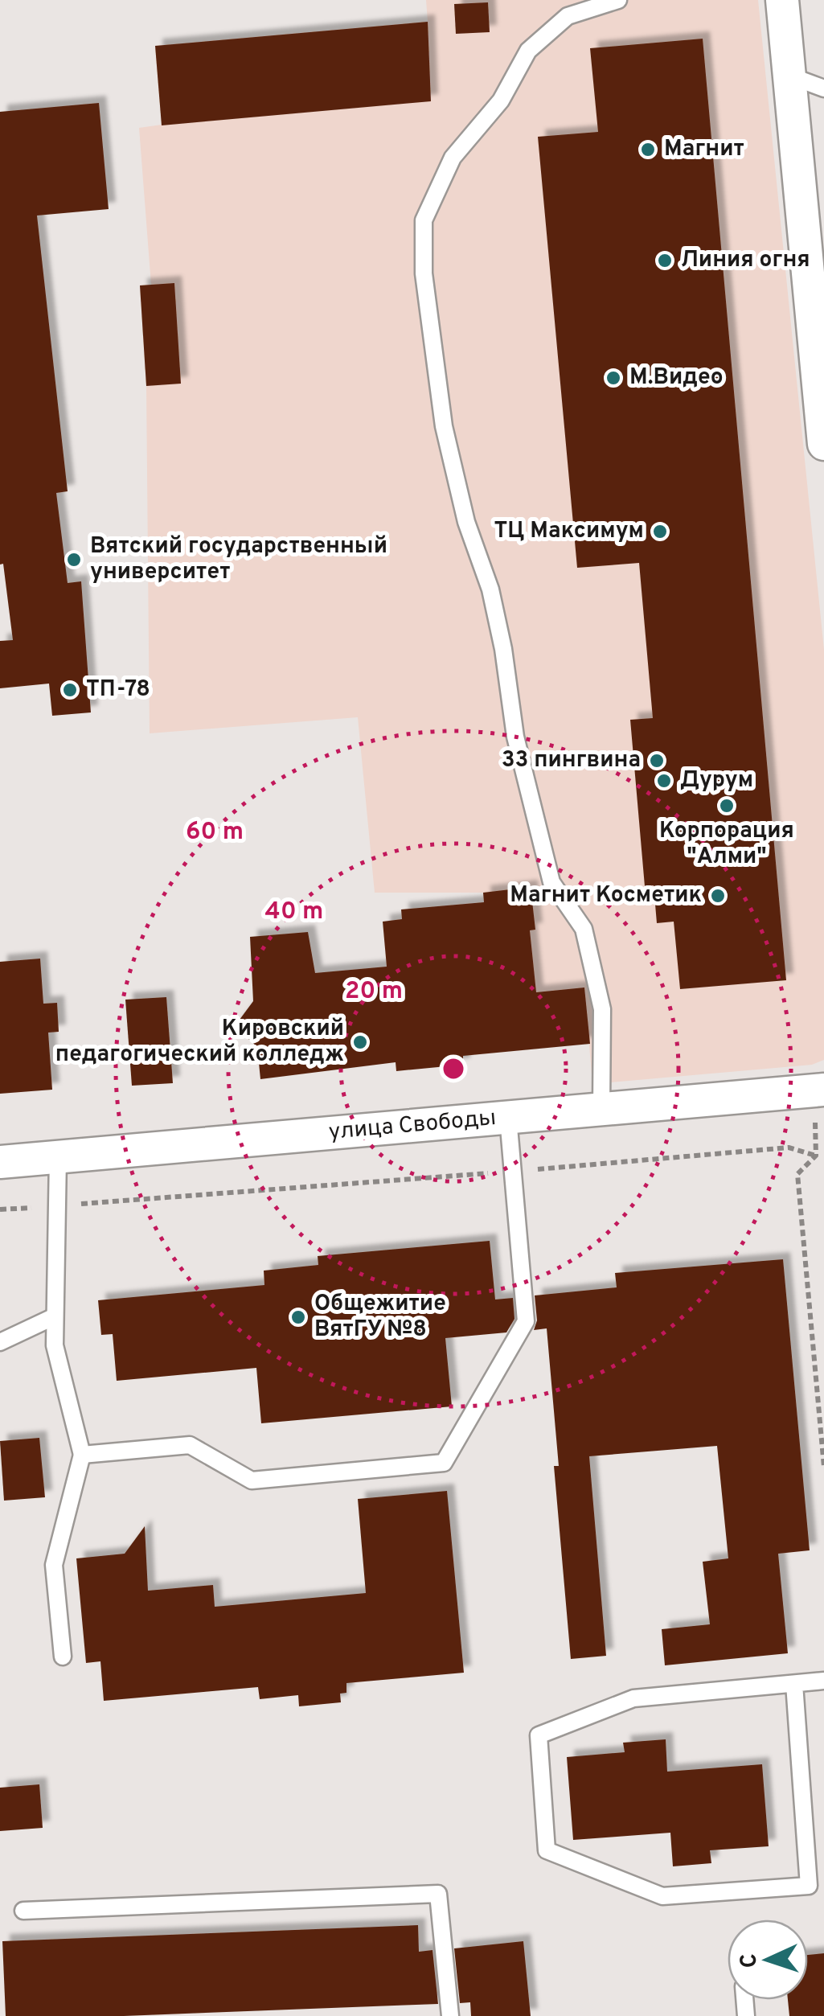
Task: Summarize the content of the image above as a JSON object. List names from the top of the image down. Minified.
{"streets":{"street":["улица Свободы"]},"places":["Магнит","Линия огня","М.Видео","ТЦ Максимум","Вятский государственный университет","ТП-78","33 пингвина","Дурум","Корпорация \"Алми\"","Магнит Косметик","Кировский педагогический колледж","Общежитие ВятГУ №8"],"north":"left","rings":["60 m","40 m","20 m"]}
